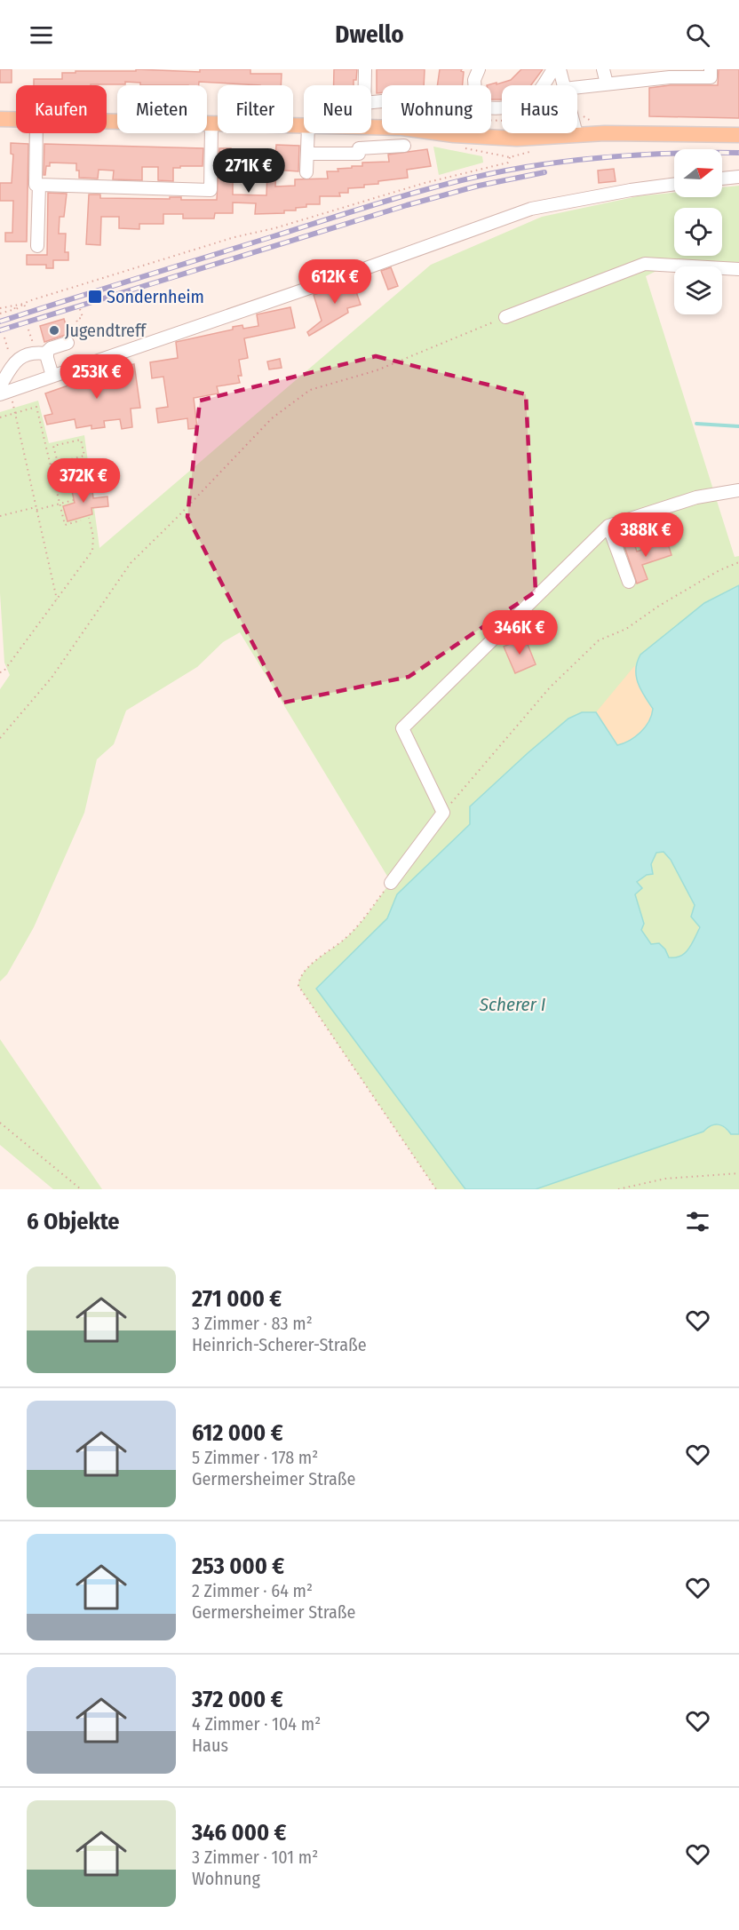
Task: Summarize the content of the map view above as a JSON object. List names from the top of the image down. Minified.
{"water":["Scherer I"],"places":{"transit":["Sondernheim"],"other":["Jugendtreff"]},"north":"right","page":{"header":"Dwello","chip":["Kaufen","Mieten","Filter","Neu","Wohnung","Haus"],"price":["271K €","612K €","253K €","372K €","388K €","346K €"],"heading":"6 Objekte","list":[{"name":"271 000 €","note":"3 Zimmer · 83 m² · Heinrich-Scherer-Straße"},{"name":"612 000 €","note":"5 Zimmer · 178 m² · Germersheimer Straße"},{"name":"253 000 €","note":"2 Zimmer · 64 m² · Germersheimer Straße"},{"name":"372 000 €","note":"4 Zimmer · 104 m² · Haus"},{"name":"346 000 €","note":"3 Zimmer · 101 m² · Wohnung"}]}}
